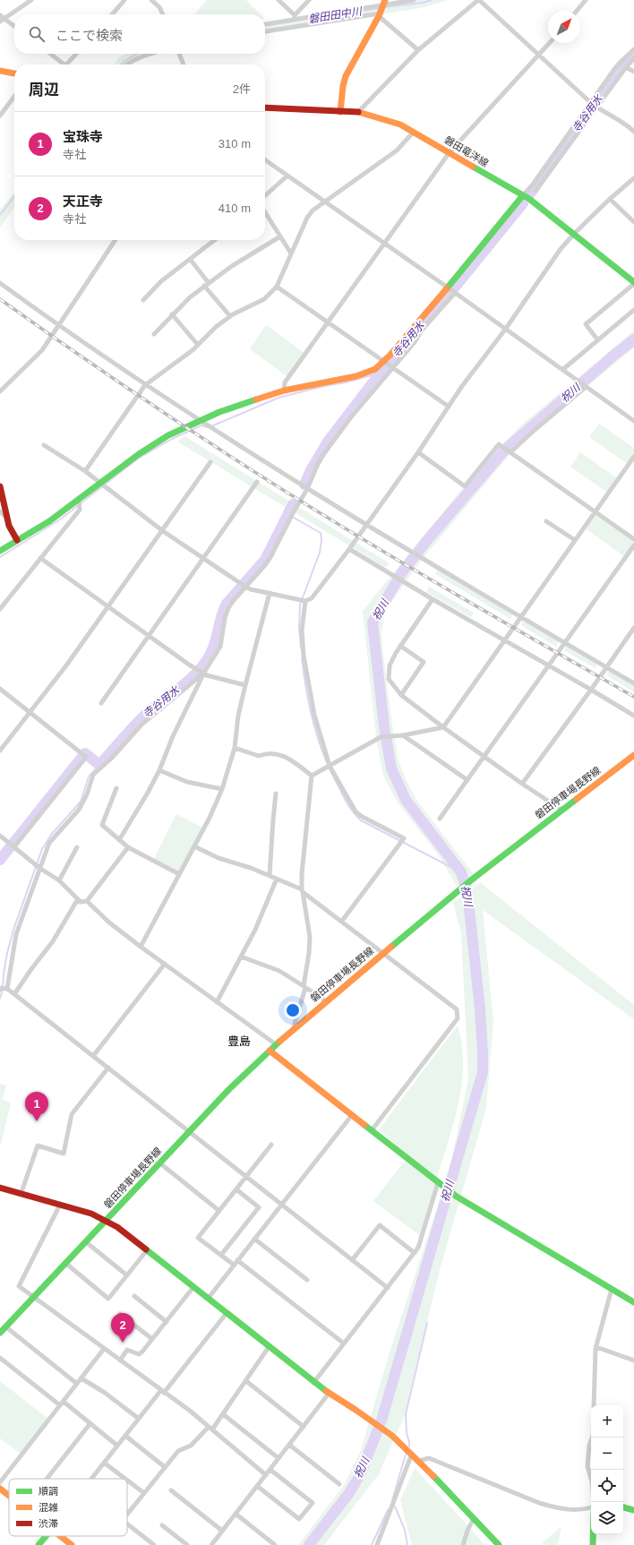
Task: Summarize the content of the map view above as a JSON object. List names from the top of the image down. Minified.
{"streets":{"street":["磐田竜洋線","磐田停車場長野線"]},"districts":["豊島"],"water":["磐田田中川","寺谷用水","祝川"],"legend":["順調","混雑","渋滞"],"north":"top right","page":{"search":"ここで検索","heading":["周辺","2件"],"list":[{"mark":"1","name":"宝珠寺","note":"寺社","value":"310 m"},{"mark":"2","name":"天正寺","note":"寺社","value":"410 m"}],"pins":["1","2"],"map_buttons":["+","−"]}}
